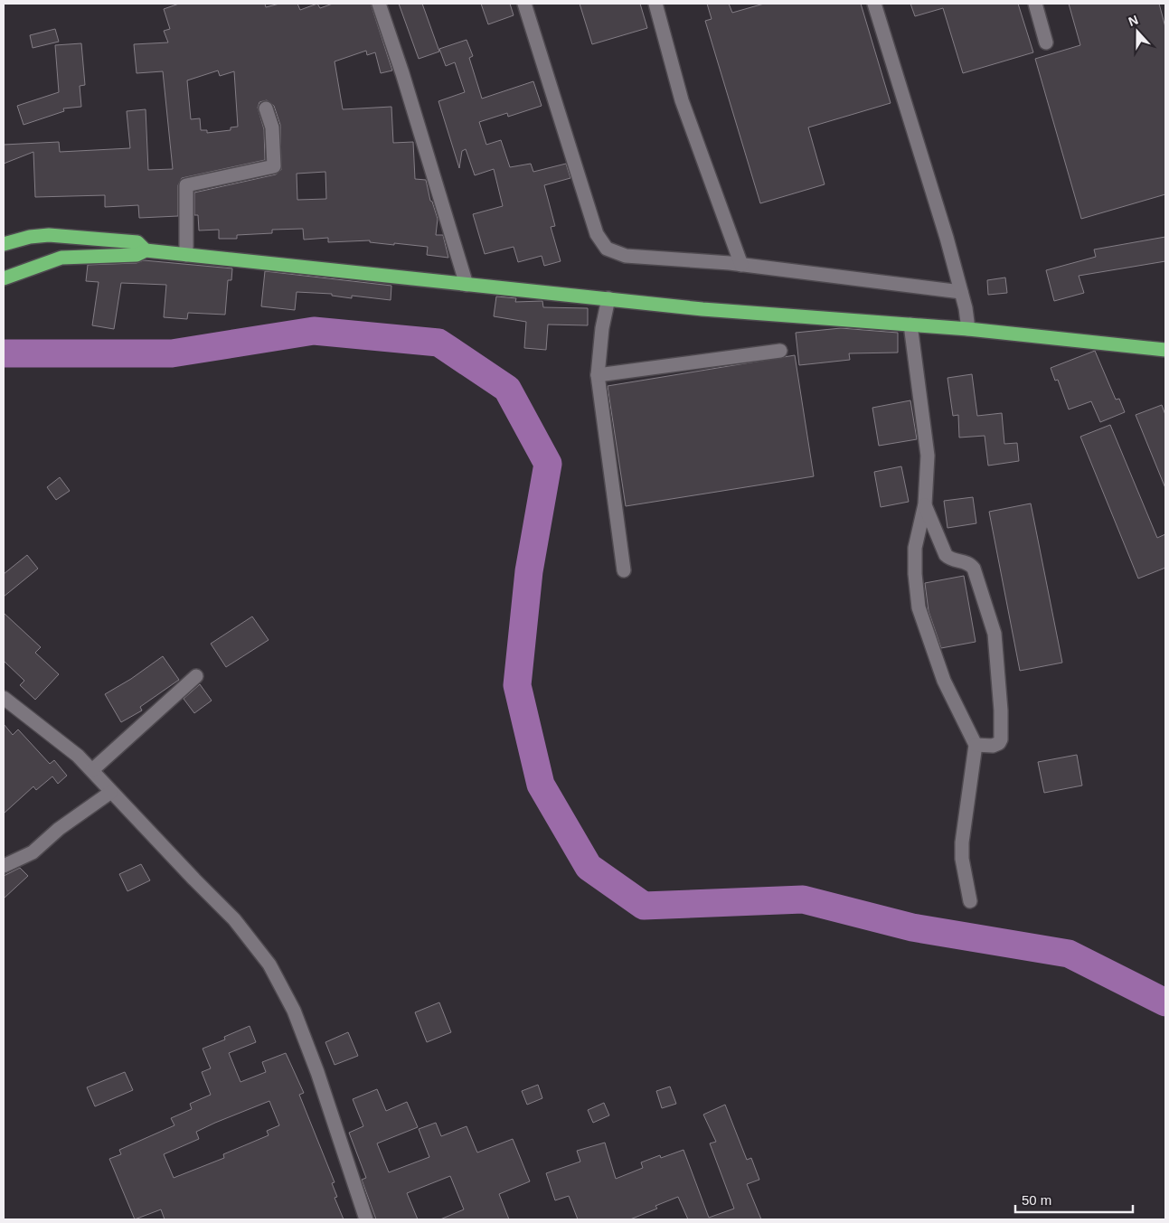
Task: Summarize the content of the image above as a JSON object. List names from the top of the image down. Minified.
{"scale_bar":"50 m","north":"top"}
